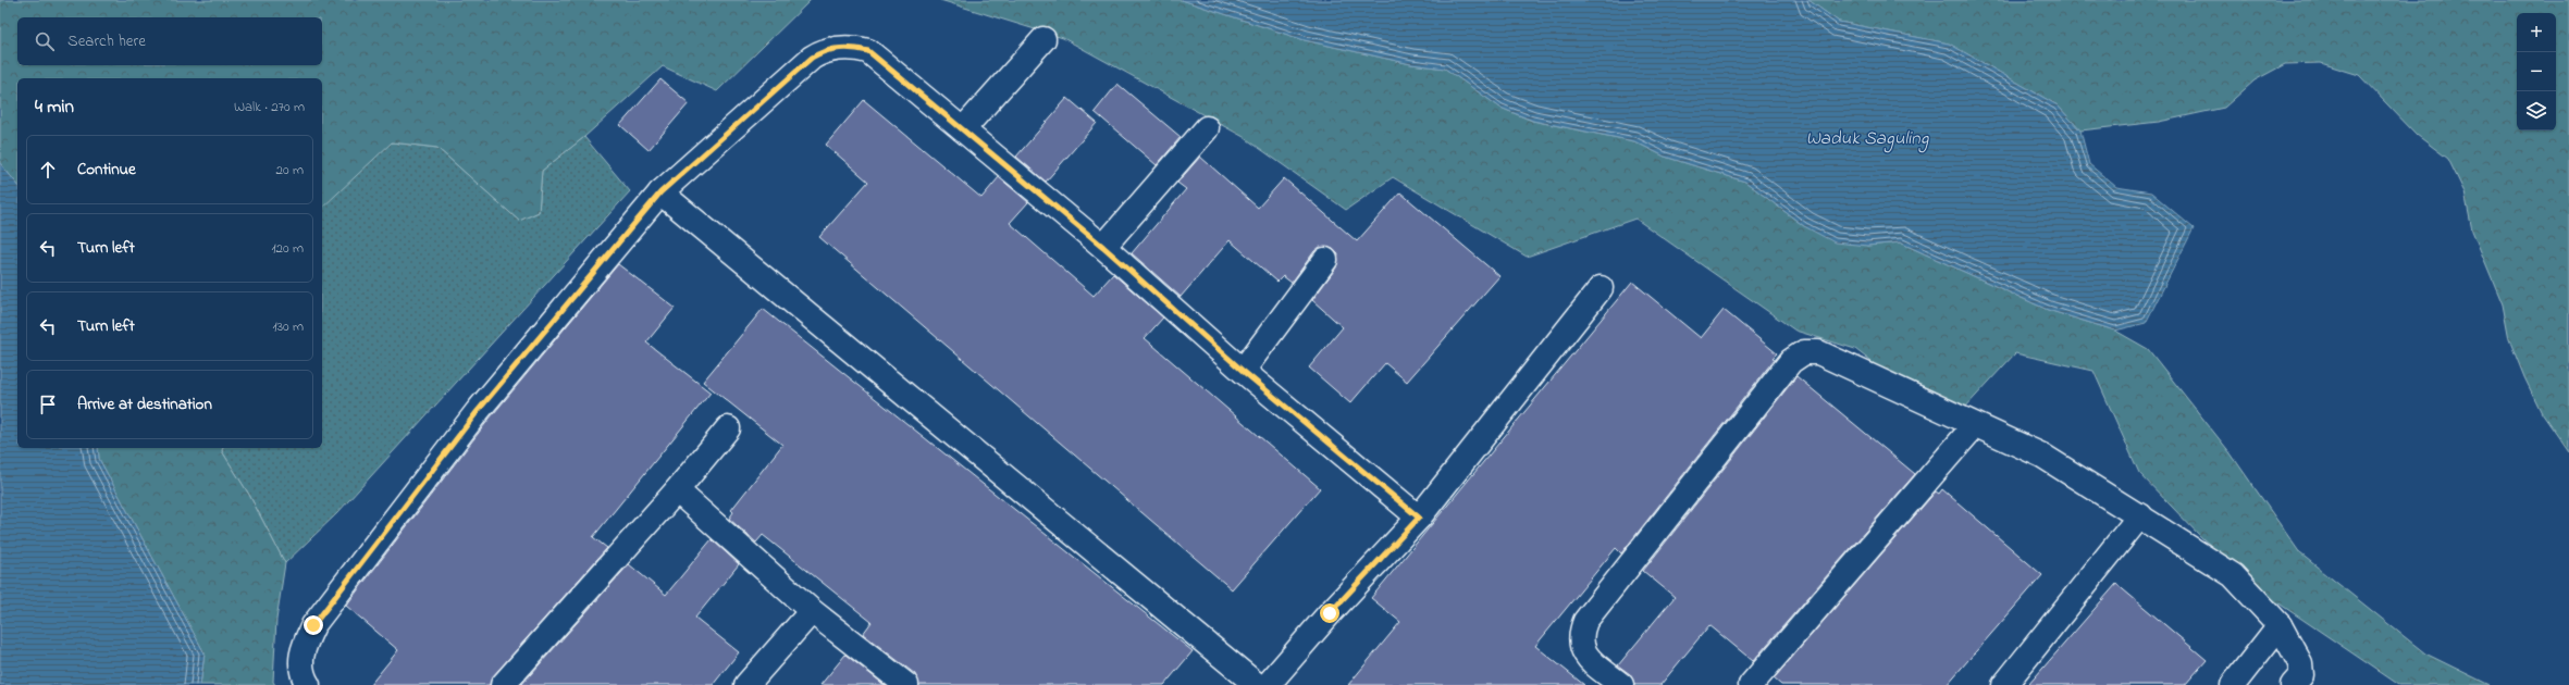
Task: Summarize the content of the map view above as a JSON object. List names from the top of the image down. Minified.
{"water":["Waduk Saguling"],"page":{"map_buttons":["+","−"],"search":"Search here","heading":["4 min","Walk · 270 m"],"list":[["Continue","20 m"],["Turn left","120 m"],["Turn left","130 m"],"Arrive at destination"]}}
